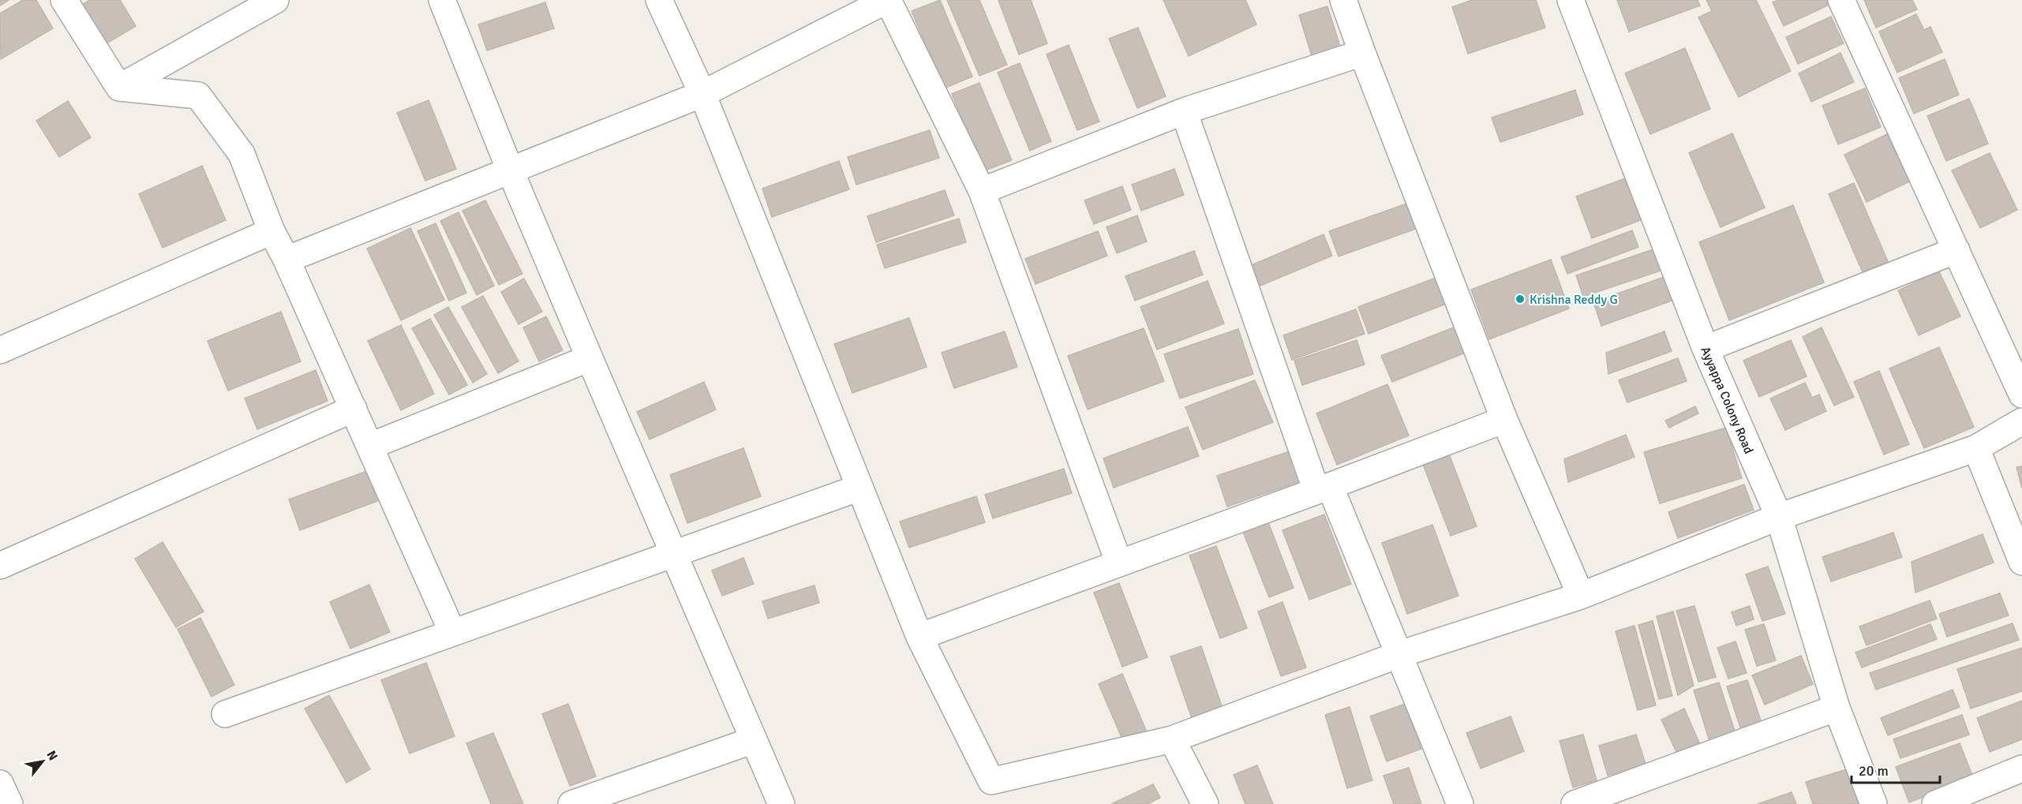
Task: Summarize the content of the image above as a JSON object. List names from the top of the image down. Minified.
{"streets":{"street":["Ayyappa Colony Road"]},"places":["Krishna Reddy G"],"scale_bar":"20 m","north":"top right"}
